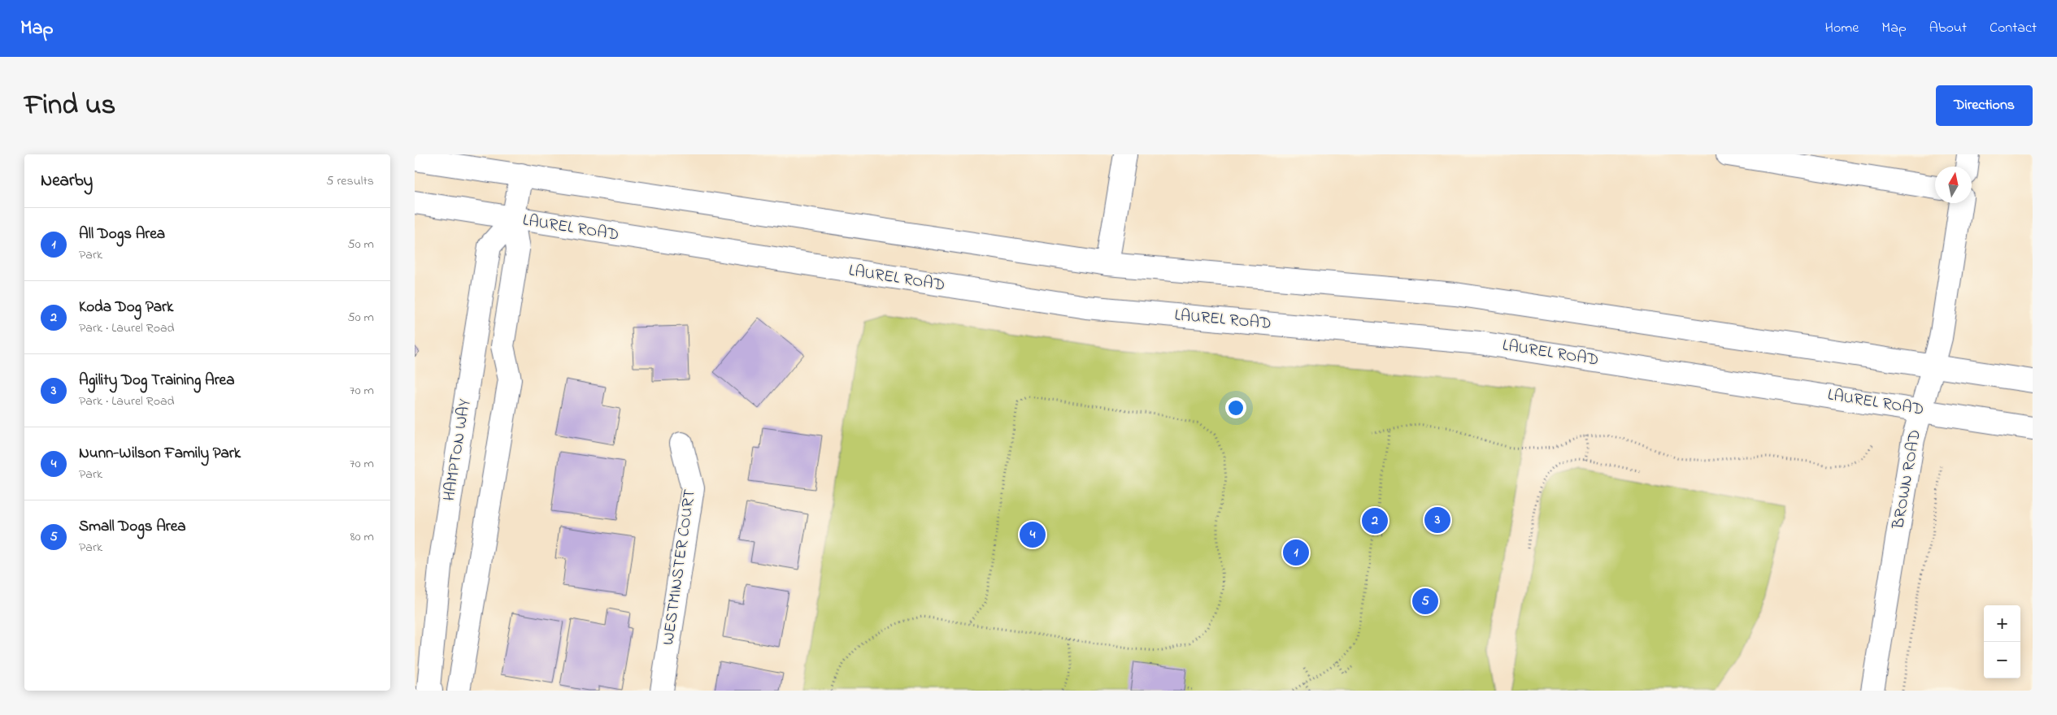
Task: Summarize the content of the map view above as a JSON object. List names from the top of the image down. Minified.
{"streets":{"main road":["LAUREL ROAD","HAMPTON WAY","BROWN ROAD","WESTMINSTER COURT"]},"crossings":[["LAUREL ROAD","HAMPTON WAY"],["LAUREL ROAD","BROWN ROAD"]],"north":"top","page":{"header":"Map","nav":["Home","Map","About","Contact"],"title":"Find us","buttons":"Directions","heading":["Nearby","5 results"],"list":[{"mark":"1","name":"All Dogs Area","note":"Park","value":"50 m"},{"mark":"2","name":"Koda Dog Park","note":"Park · Laurel Road","value":"50 m"},{"mark":"3","name":"Agility Dog Training Area","note":"Park · Laurel Road","value":"70 m"},{"mark":"4","name":"Nunn-Wilson Family Park","note":"Park","value":"70 m"},{"mark":"5","name":"Small Dogs Area","note":"Park","value":"80 m"}],"pins":["3","2","4","1","5"],"map_buttons":["+","−"]}}
